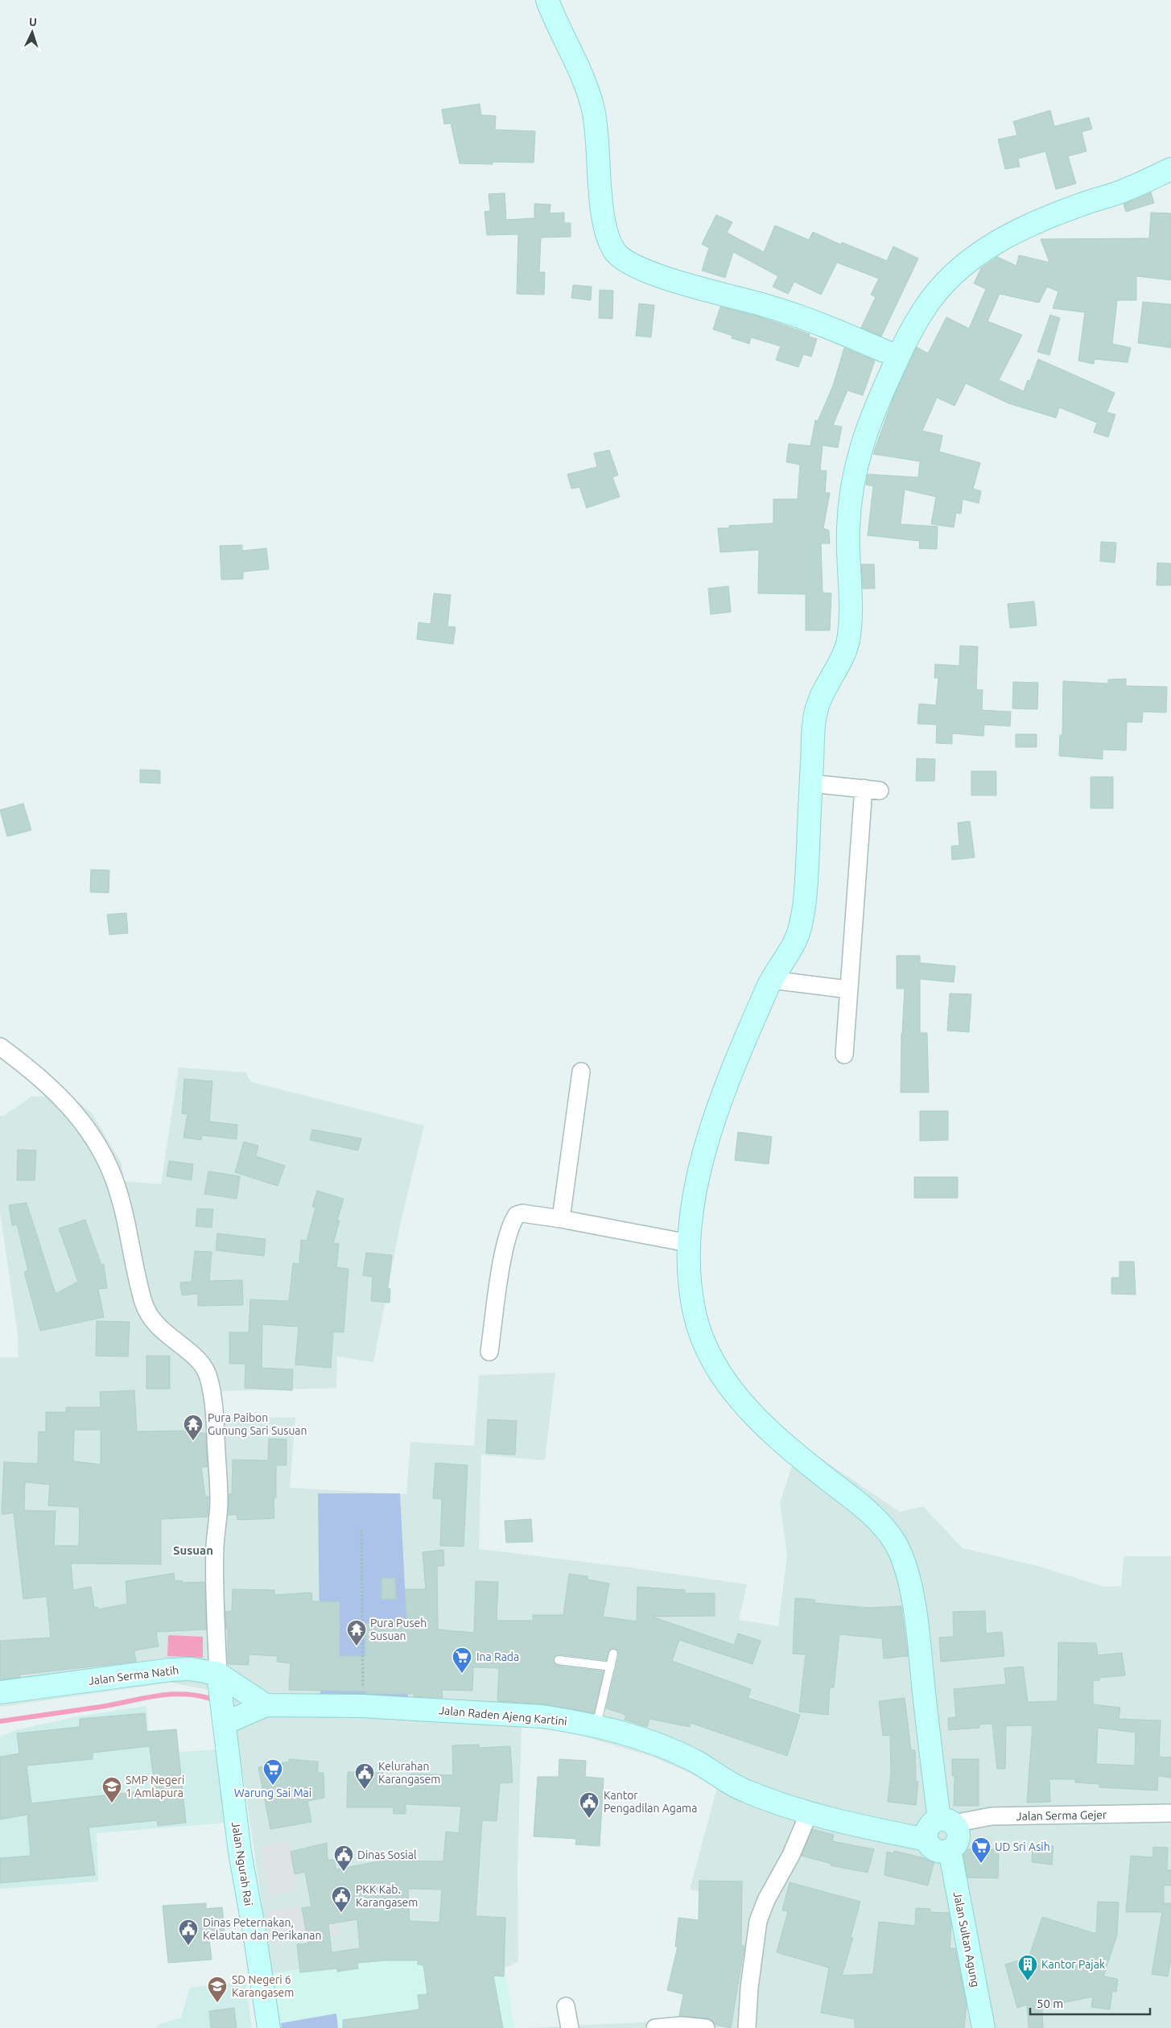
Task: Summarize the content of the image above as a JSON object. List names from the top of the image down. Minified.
{"streets":{"street":["Jalan Serma Natih","Jalan Raden Ajeng Kartini","Jalan Serma Gejer","Jalan Ngurah Rai","Jalan Sultan Agung"]},"crossings":[["Jalan Raden Ajeng Kartini","Jalan Serma Gejer"],["Jalan Raden Ajeng Kartini","Jalan Ngurah Rai"],["Jalan Raden Ajeng Kartini","Jalan Sultan Agung"],["Jalan Serma Gejer","Jalan Sultan Agung"]],"districts":["Susuan"],"places":{"temple":["Pura Paibon Gunung Sari Susuan","Pura Puseh Susuan"],"supermarket":["Ina Rada","Warung Sai Mai","UD Sri Asih"],"public building":["Kelurahan Karangasem","Kantor Pengadilan Agama","Dinas Sosial","PKK Kab. Karangasem","Dinas Peternakan, Kelautan dan Perikanan"],"school or university":["SMP Negeri 1 Amlapura","SD Negeri 6 Karangasem"],"building":["Kantor Pajak"]},"scale_bar":"50 m","north":"top"}
